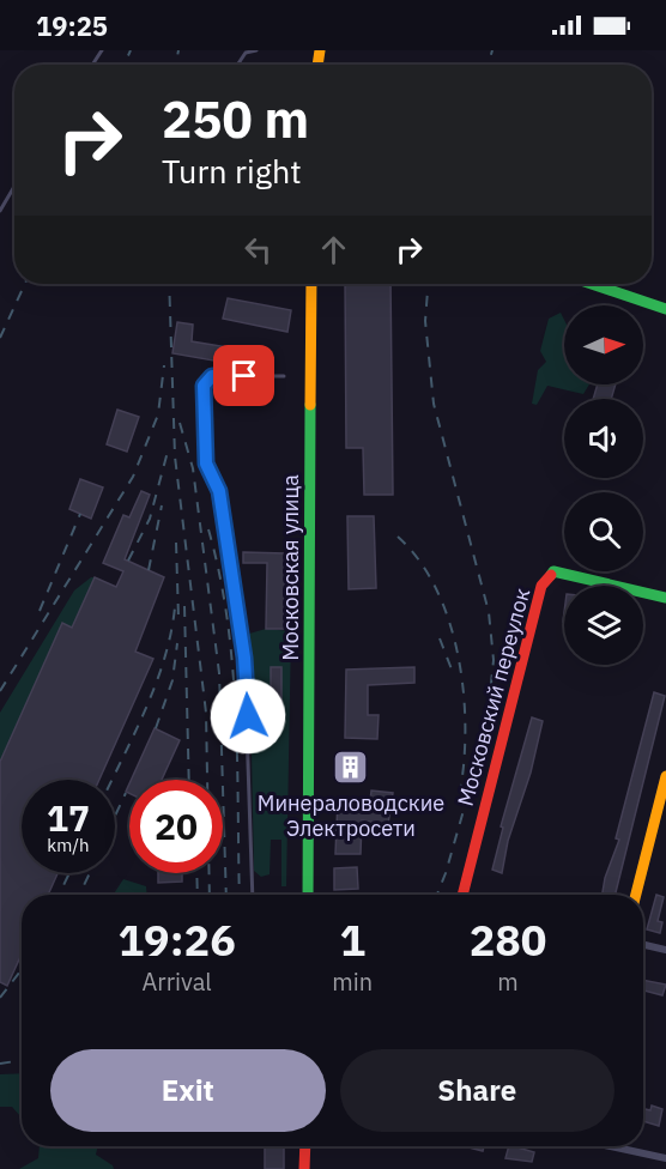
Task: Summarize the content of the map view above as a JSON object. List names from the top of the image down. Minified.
{"streets":{"street":["Московская улица","Московский переулок"]},"places":{"building":["Минераловодские Электросети"]},"north":"right","page":{"status":"19:25","turn":["250 m","Turn right"],"speed":"17 km/h","limit":"20","eta":["19:26","Arrival","1","min","280","m"],"buttons":["Exit","Share"]}}
